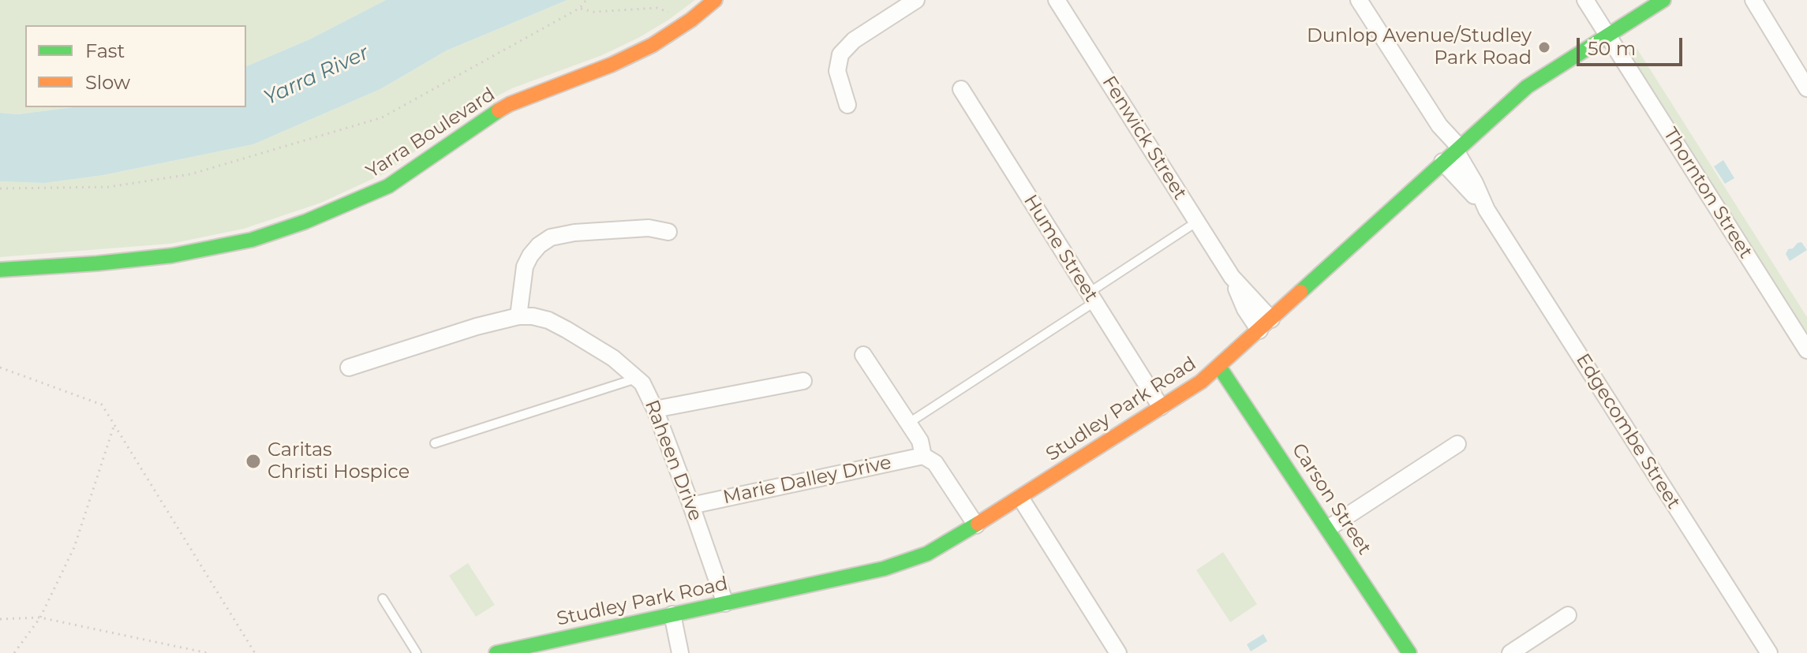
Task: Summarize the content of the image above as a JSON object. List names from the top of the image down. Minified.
{"streets":{"main road":["Yarra Boulevard","Studley Park Road","Carson Street"],"street":["Fenwick Street","Thornton Street","Hume Street","Edgecombe Street","Raheen Drive","Marie Dalley Drive"]},"crossings":[["Fenwick Street","Studley Park Road"],["Thornton Street","Studley Park Road"],["Hume Street","Studley Park Road"],["Studley Park Road","Edgecombe Street"],["Studley Park Road","Raheen Drive"],["Studley Park Road","Carson Street"],["Raheen Drive","Marie Dalley Drive"]],"water":["Yarra River"],"places":["Dunlop Avenue/Studley Park Road","Caritas Christi Hospice"],"legend":["Fast","Slow"],"scale_bar":"50 m"}
